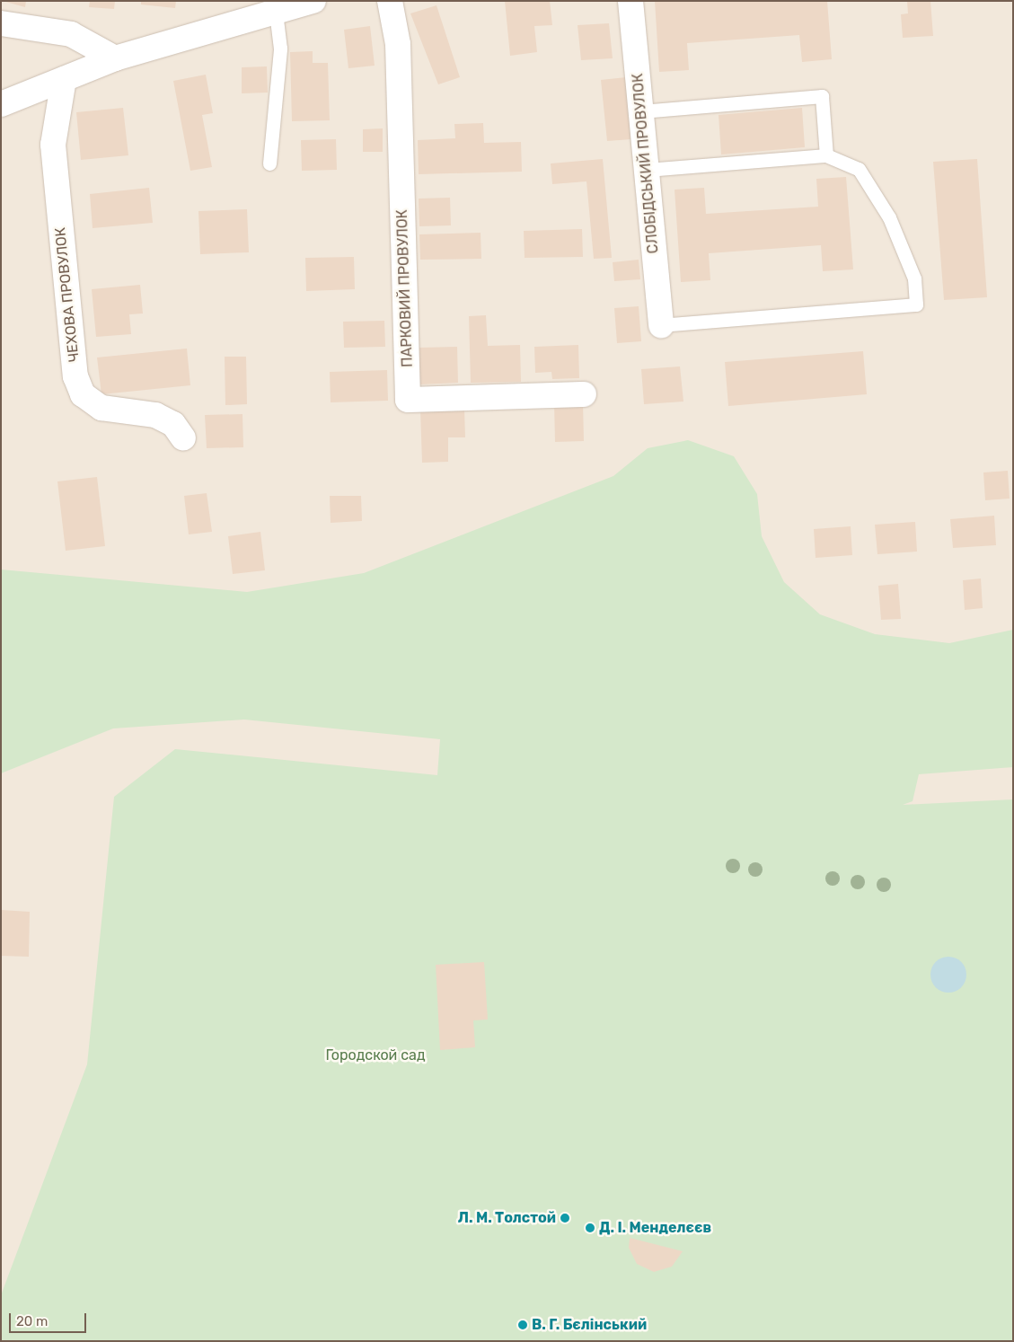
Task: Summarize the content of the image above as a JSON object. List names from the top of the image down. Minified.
{"streets":{"street":["СЛОБІДСЬКИЙ ПРОВУЛОК","ПАРКОВИЙ ПРОВУЛОК","ЧЕХОВА ПРОВУЛОК"]},"parks":["Городской сад"],"places":["Л. М. Толстой","Д. І. Менделєєв","В. Г. Бєлінський"],"scale_bar":"20 m"}
